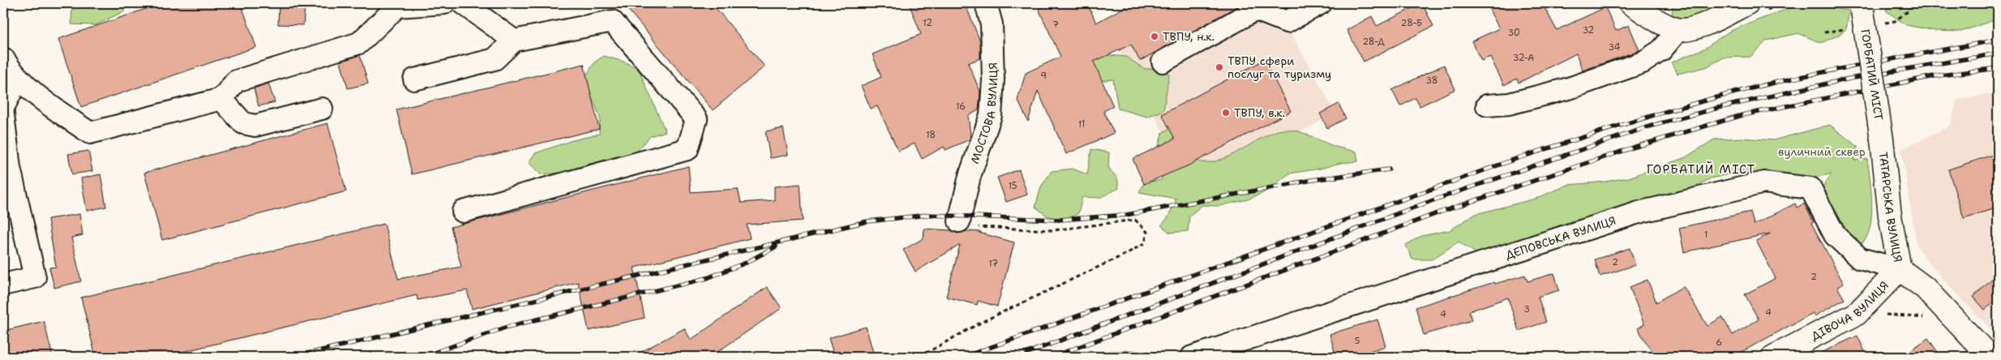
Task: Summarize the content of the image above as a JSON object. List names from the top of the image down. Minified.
{"streets":{"main road":["ГОРБАТИЙ МІСТ","ТАТАРСЬКА ВУЛИЦЯ","ДІВОЧА ВУЛИЦЯ"],"street":["МОСТОВА ВУЛИЦЯ","ДЕПОВСЬКА ВУЛИЦЯ"]},"crossings":[["ГОРБАТИЙ МІСТ","ТАТАРСЬКА ВУЛИЦЯ"],["ТАТАРСЬКА ВУЛИЦЯ","ДЕПОВСЬКА ВУЛИЦЯ"],["ТАТАРСЬКА ВУЛИЦЯ","ДІВОЧА ВУЛИЦЯ"],["ДЕПОВСЬКА ВУЛИЦЯ","ДІВОЧА ВУЛИЦЯ"]],"districts":["ГОРБАТИЙ МІСТ"],"parks":["вуличний сквер"],"places":["ТВПУ, н.к.","ТВПУ сфери послуг та туризму","ТВПУ, в.к."],"house_numbers":["12","28-Б","7","32","30","28-Д","34","32-А","9","38","16","11","18","15","1","2","17","2","3","4","4","5","6"]}
